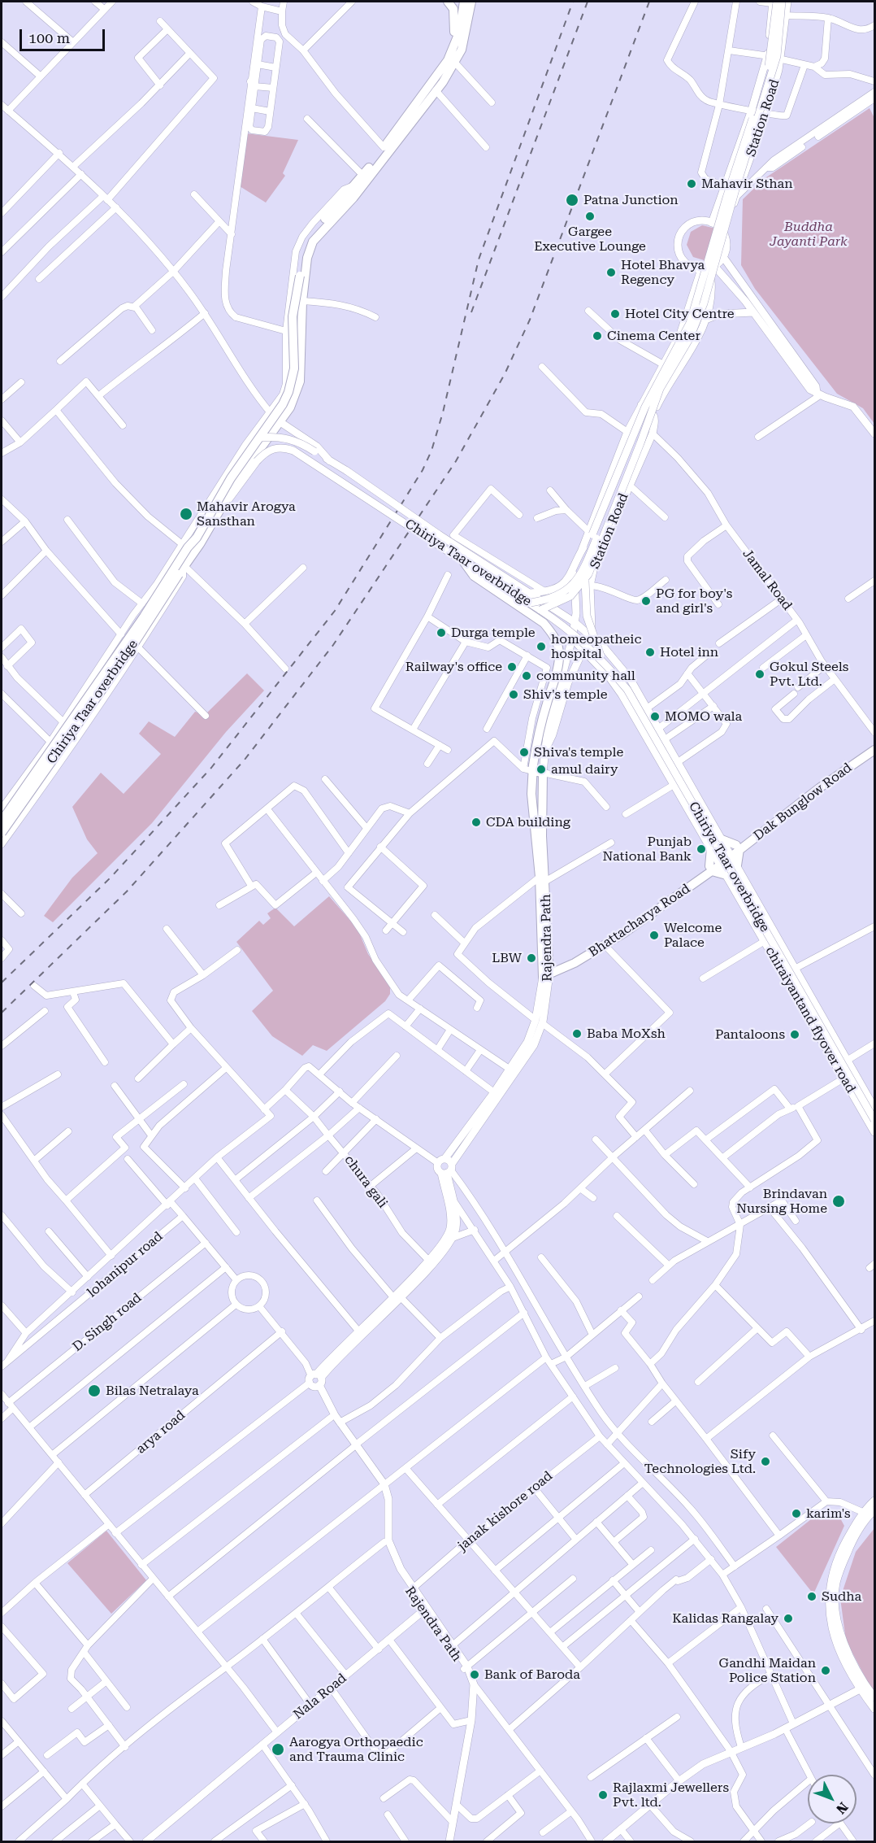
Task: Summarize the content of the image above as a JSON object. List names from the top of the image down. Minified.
{"streets":{"highway":["Chiriya Taar overbridge","Dak Bunglow Road","Bhattacharya Road","Rajendra Path"],"main road":["Station Road","chiraiyantand flyover road","Nala Road"],"street":["Jamal Road","chura gali","lohanipur road","D. Singh road","arya road","janak kishore road"]},"crossings":[["Station Road","Chiriya Taar overbridge"],["Station Road","Jamal Road"],["Station Road","chiraiyantand flyover road"],["Chiriya Taar overbridge","Dak Bunglow Road"],["Chiriya Taar overbridge","Bhattacharya Road"],["Dak Bunglow Road","Bhattacharya Road"],["Bhattacharya Road","Rajendra Path"],["Bhattacharya Road","chiraiyantand flyover road"],["Rajendra Path","janak kishore road"],["Rajendra Path","Nala Road"]],"parks":["Buddha Jayanti Park"],"places":["Mahavir Sthan","Patna Junction","Gargee Executive Lounge","Hotel Bhavya Regency","Hotel City Centre","Cinema Center","Mahavir Arogya Sansthan","PG for boy's and girl's","Durga temple","homeopatheic hospital","Hotel inn","Railway's office","Gokul Steels Pvt. Ltd.","community hall","Shiv's temple","MOMO wala","Shiva's temple","amul dairy","CDA building","Punjab National Bank","Welcome Palace","LBW","Baba MoXsh","Pantaloons","Brindavan Nursing Home","Bilas Netralaya","Sify Technologies Ltd.","karim's","Sudha","Kalidas Rangalay","Gandhi Maidan Police Station","Bank of Baroda","Aarogya Orthopaedic and Trauma Clinic","Rajlaxmi Jewellers Pvt. ltd."],"scale_bar":"100 m","north":"bottom right"}
